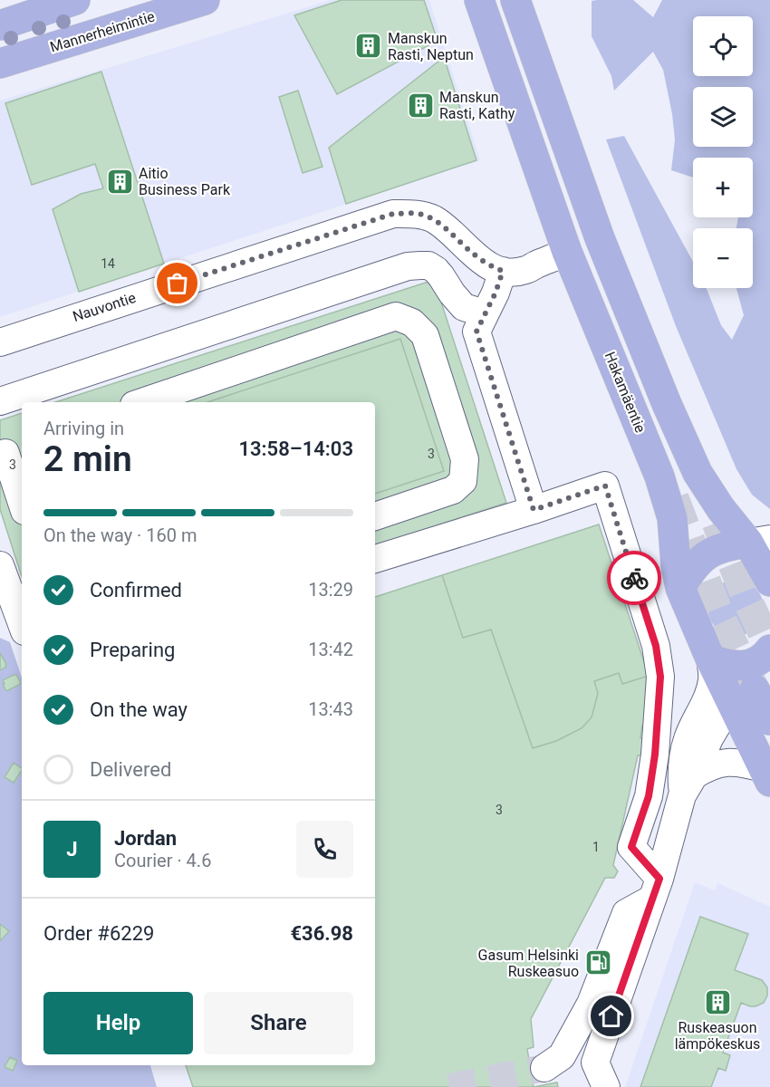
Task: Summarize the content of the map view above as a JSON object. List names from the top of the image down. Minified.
{"streets":{"main road":["Mannerheimintie","Hakamäentie"],"street":["Nauvontie"]},"places":{"building":["Manskun Rasti, Neptun","Manskun Rasti, Kathy","Aitio Business Park","Ruskeasuon lämpökeskus"],"fuel station":["Gasum Helsinki Ruskeasuo"]},"house_numbers":["14","3","3","3","1"],"page":{"map_buttons":["+","−"],"heading":["2 min","Arriving in","13:58–14:03"],"panel":["Jordan","Courier · 4.6","Order #6229","€36.98"],"bar":"On the way · 160 m","list":[["Confirmed","13:29"],["Preparing","13:42"],["On the way","13:43"],"Delivered"],"round":"J","buttons":["Help","Share"]}}
